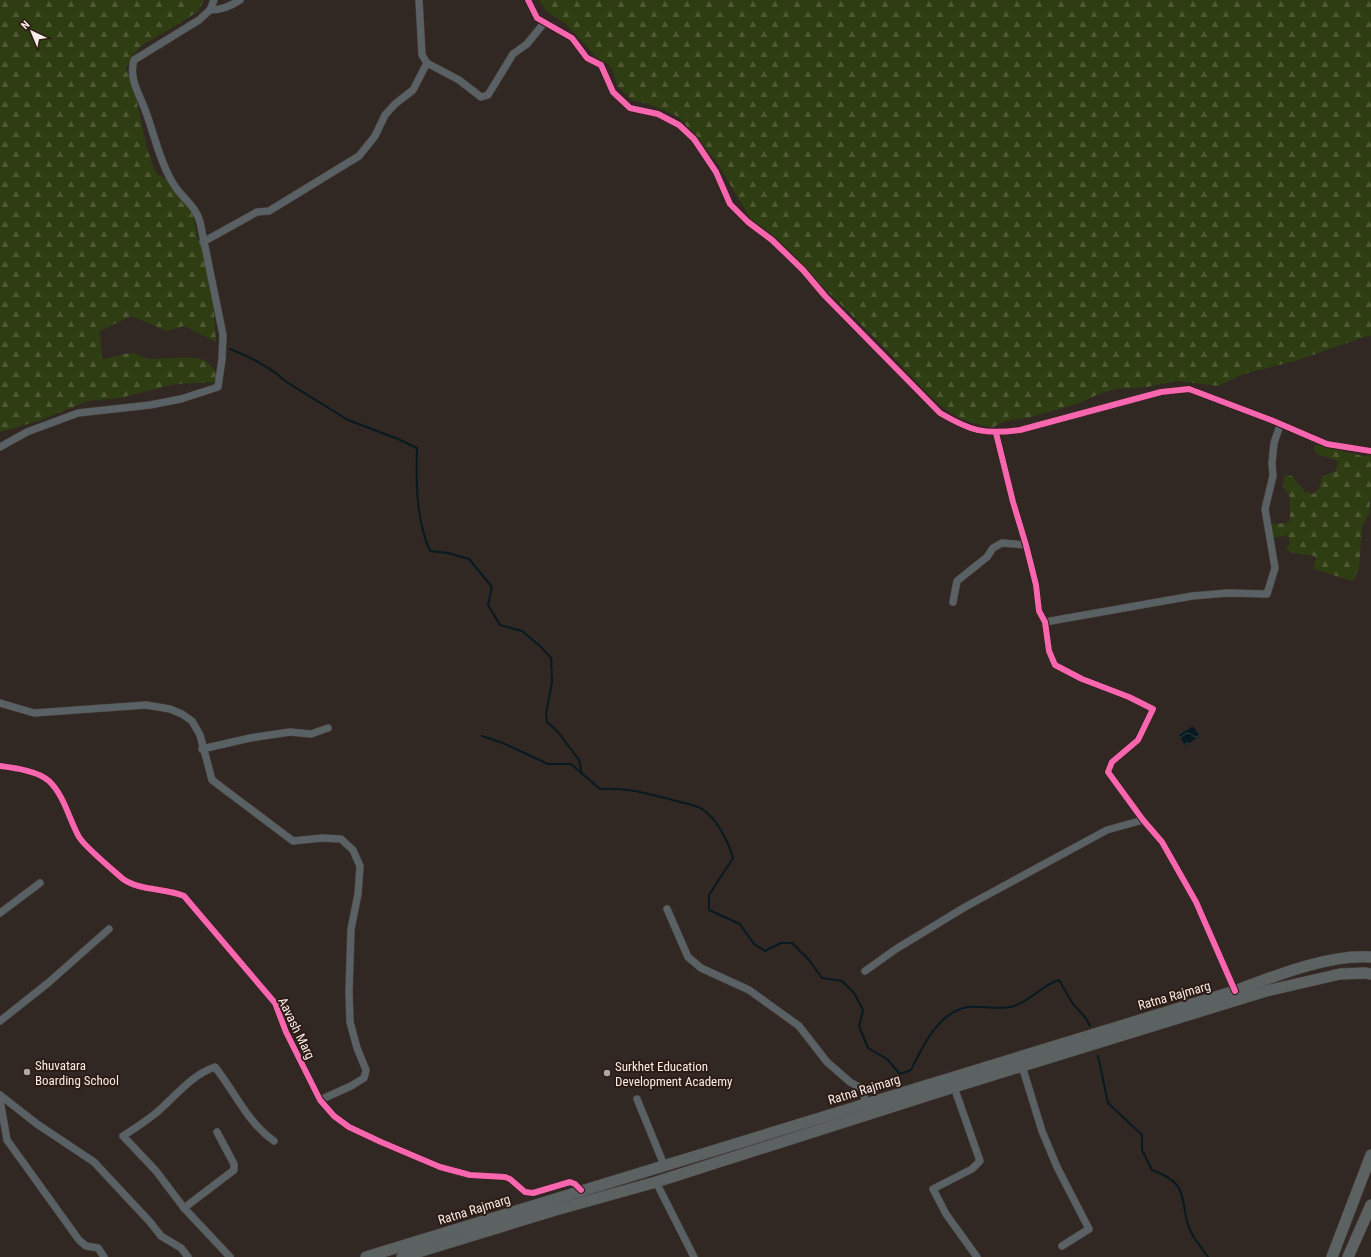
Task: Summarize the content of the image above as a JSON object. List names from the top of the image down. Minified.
{"streets":{"main road":["Ratna Rajmarg"],"street":["Aavash Marg"]},"crossings":[["Ratna Rajmarg","Aavash Marg"]],"places":["Shuvatara Boarding School","Surkhet Education Development Academy"],"north":"top left"}
